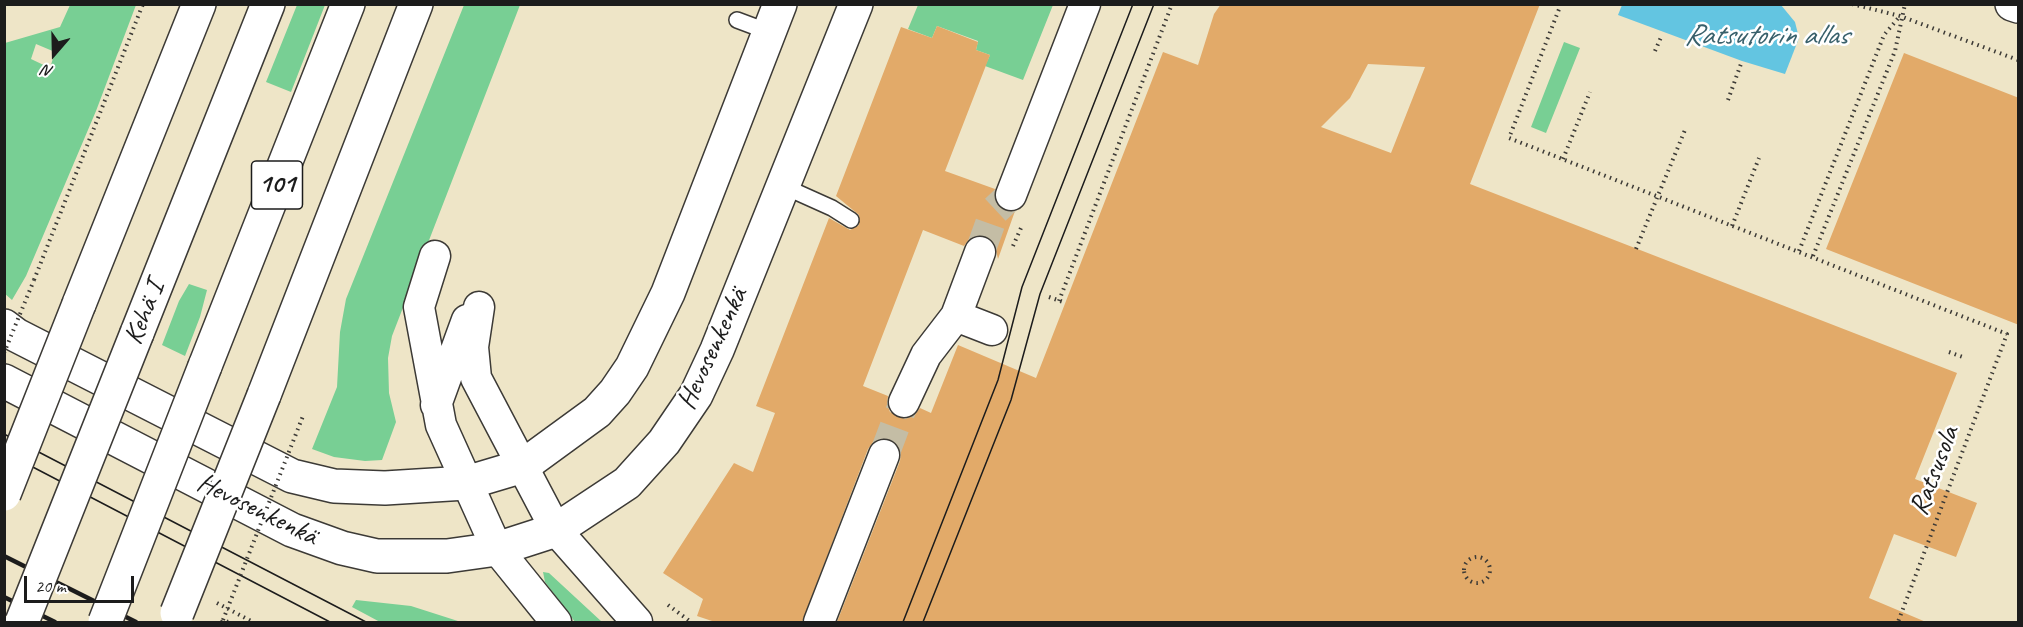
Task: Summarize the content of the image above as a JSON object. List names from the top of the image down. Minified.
{"streets":{"main road":["101","Kehä I","Hevosenkenkä"],"path":["Ratsusola"]},"water":["Ratsutorin allas"],"scale_bar":"20 m","north":"bottom"}
